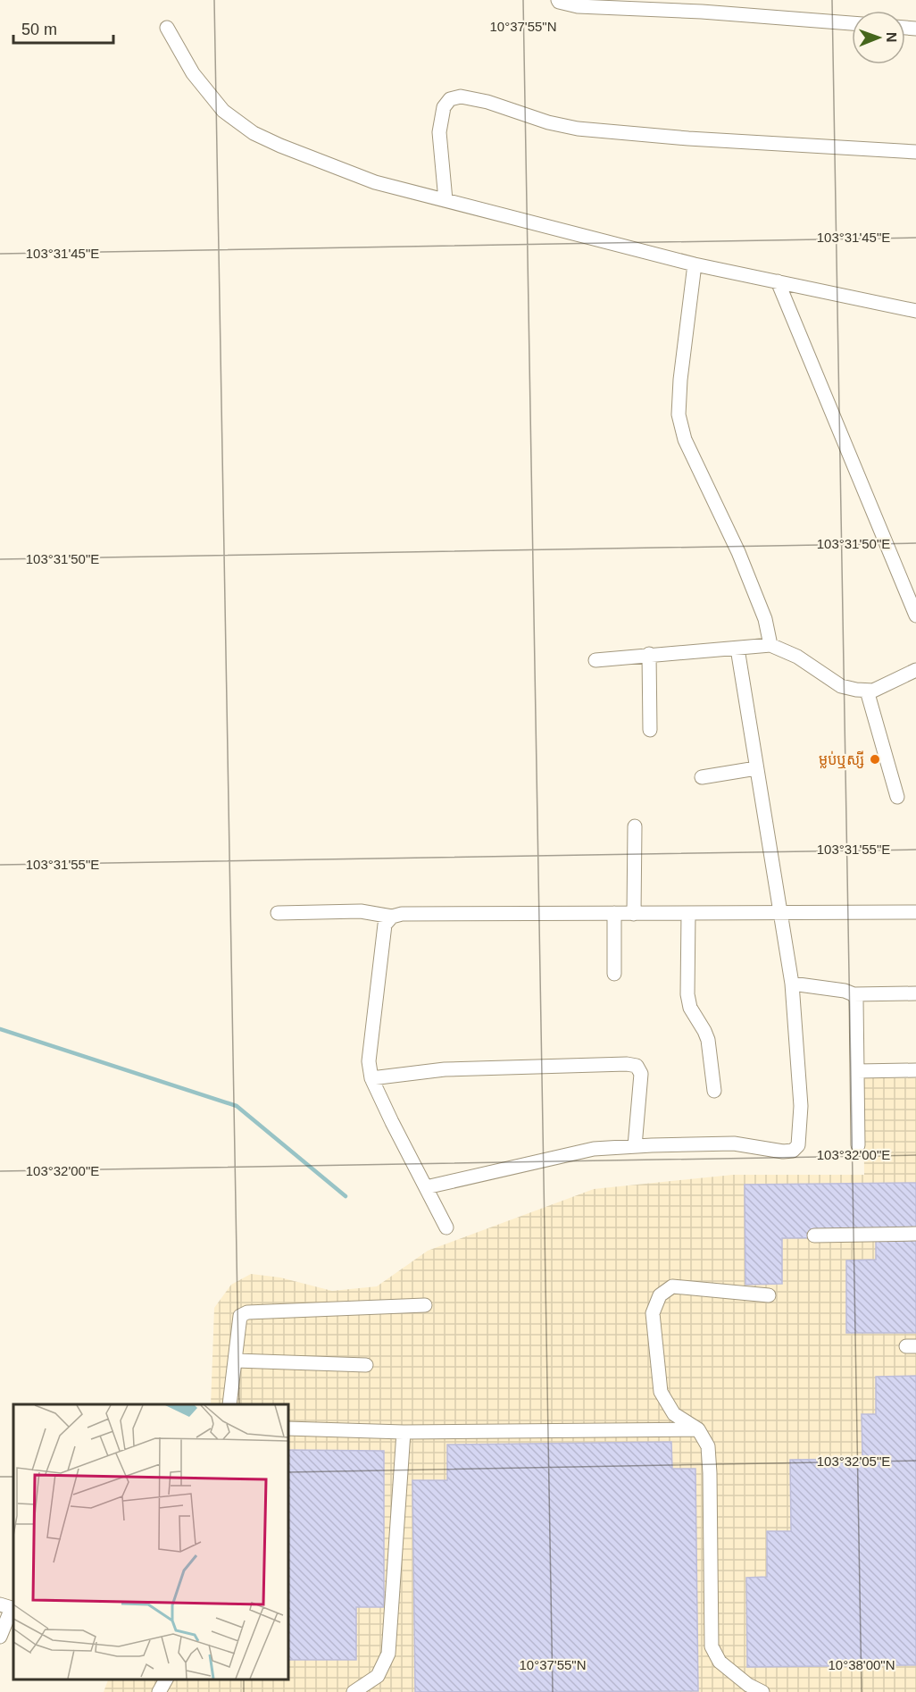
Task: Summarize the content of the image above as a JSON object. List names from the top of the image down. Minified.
{"places":["ម្លប់ឬស្សី"],"scale_bar":"50 m","north":"right","coordinates":["10°37'55\"N","103°31'45\"E","103°31'50\"E","103°31'55\"E","103°32'00\"E","103°32'05\"E","10°38'00\"N"]}
